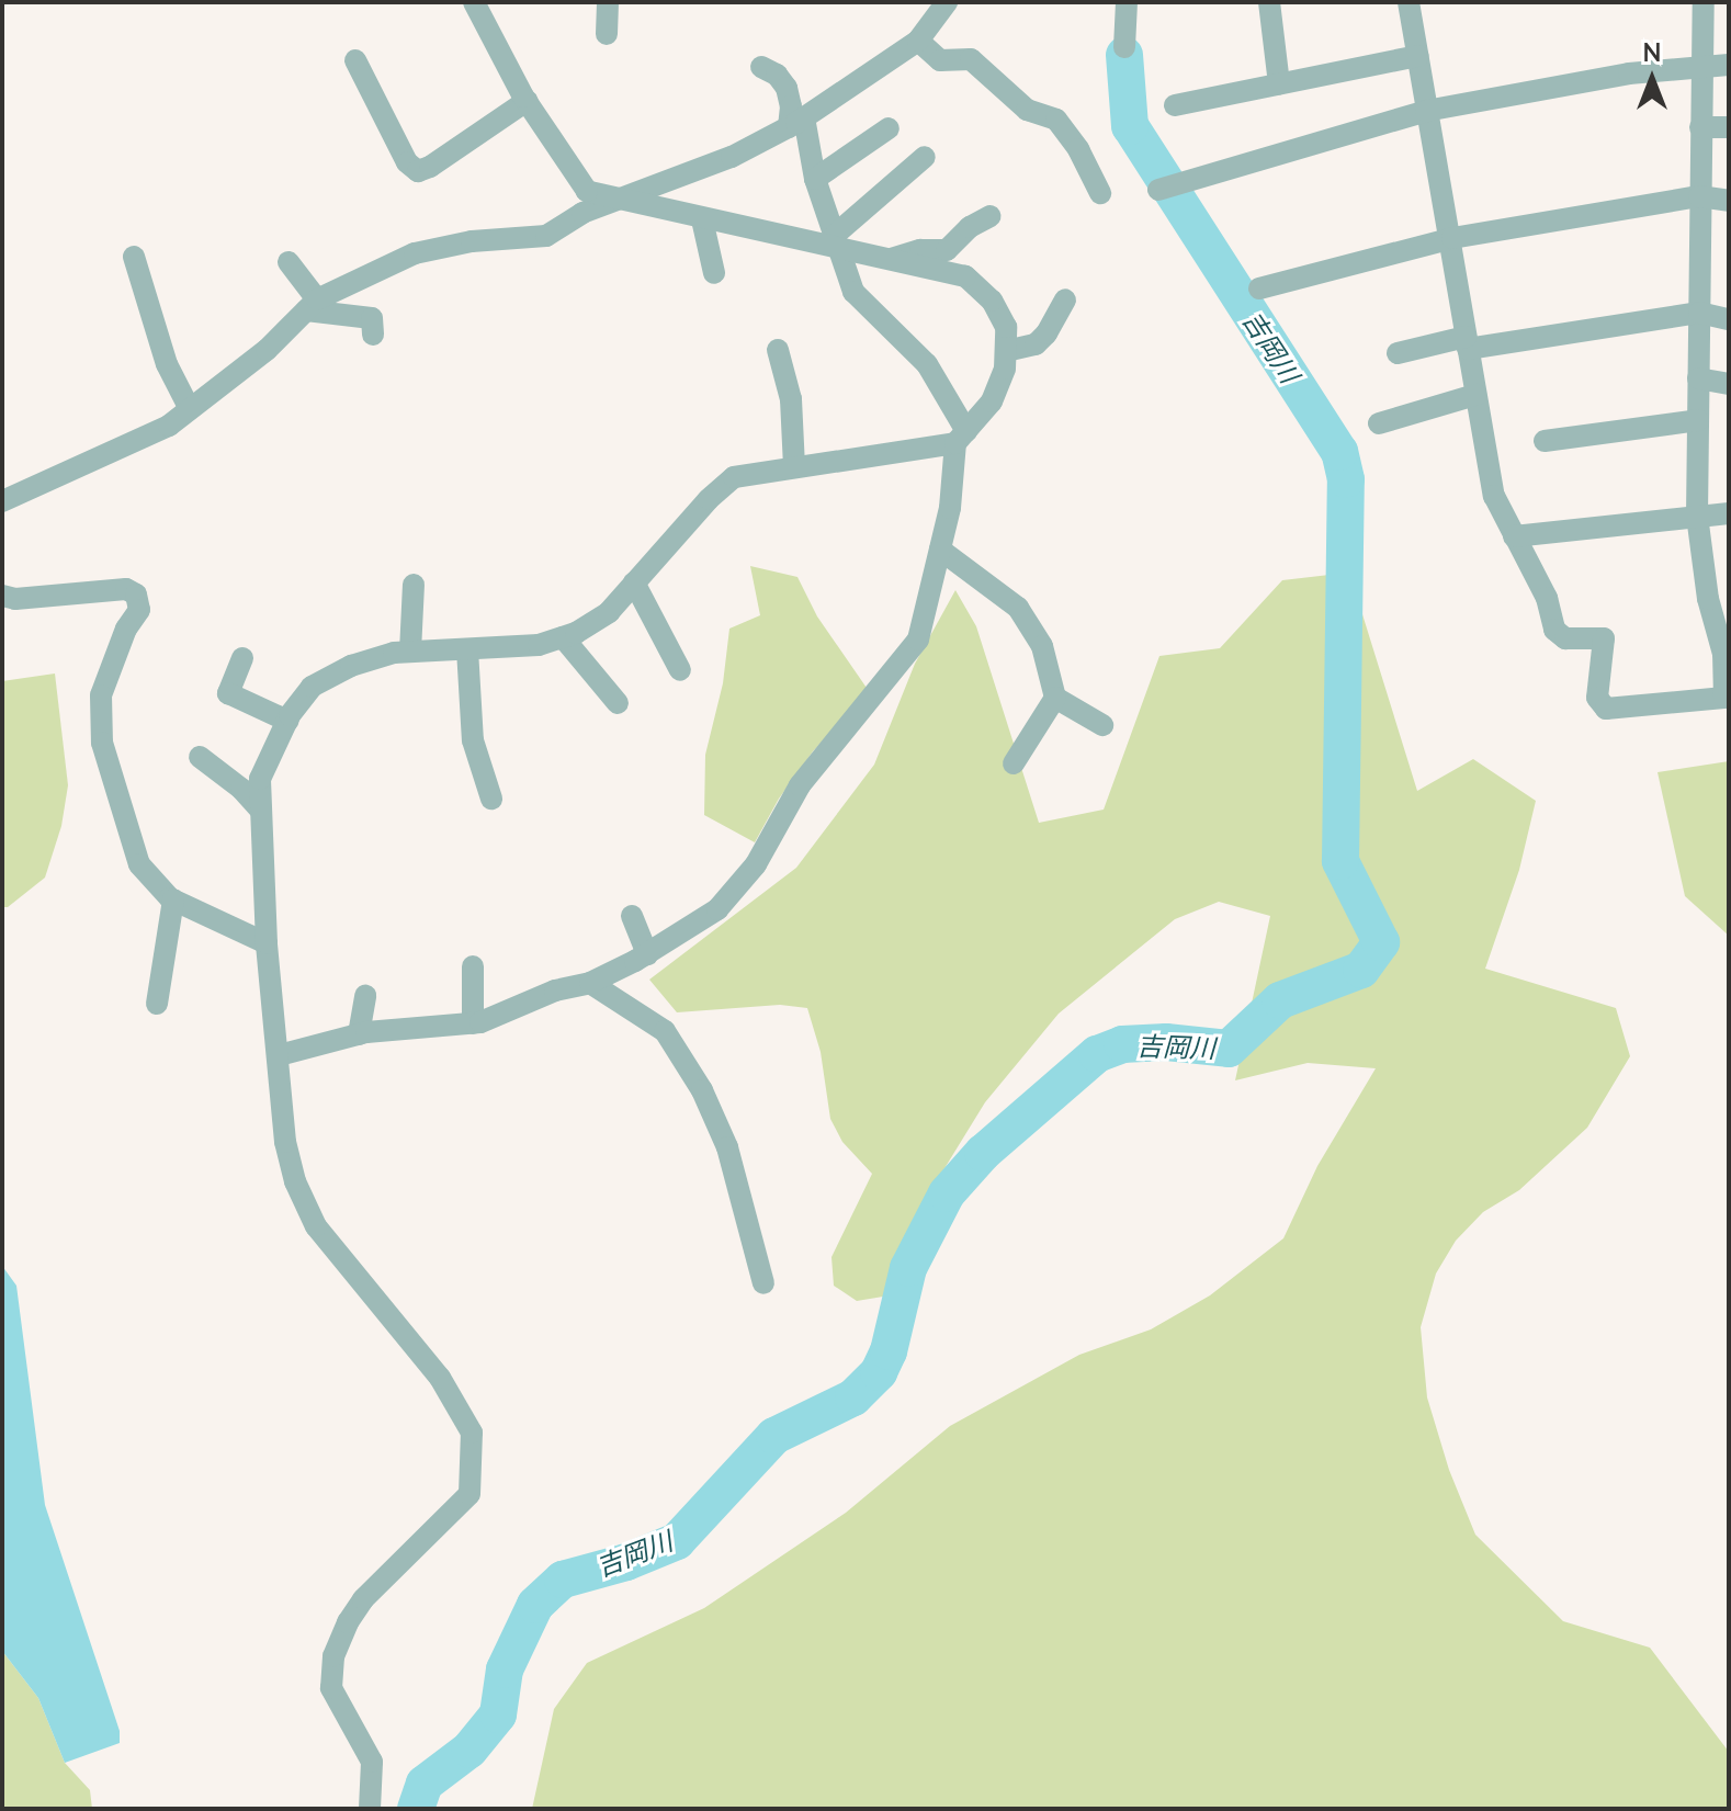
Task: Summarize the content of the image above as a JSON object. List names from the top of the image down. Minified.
{"water":["吉岡川"],"north":"top"}
